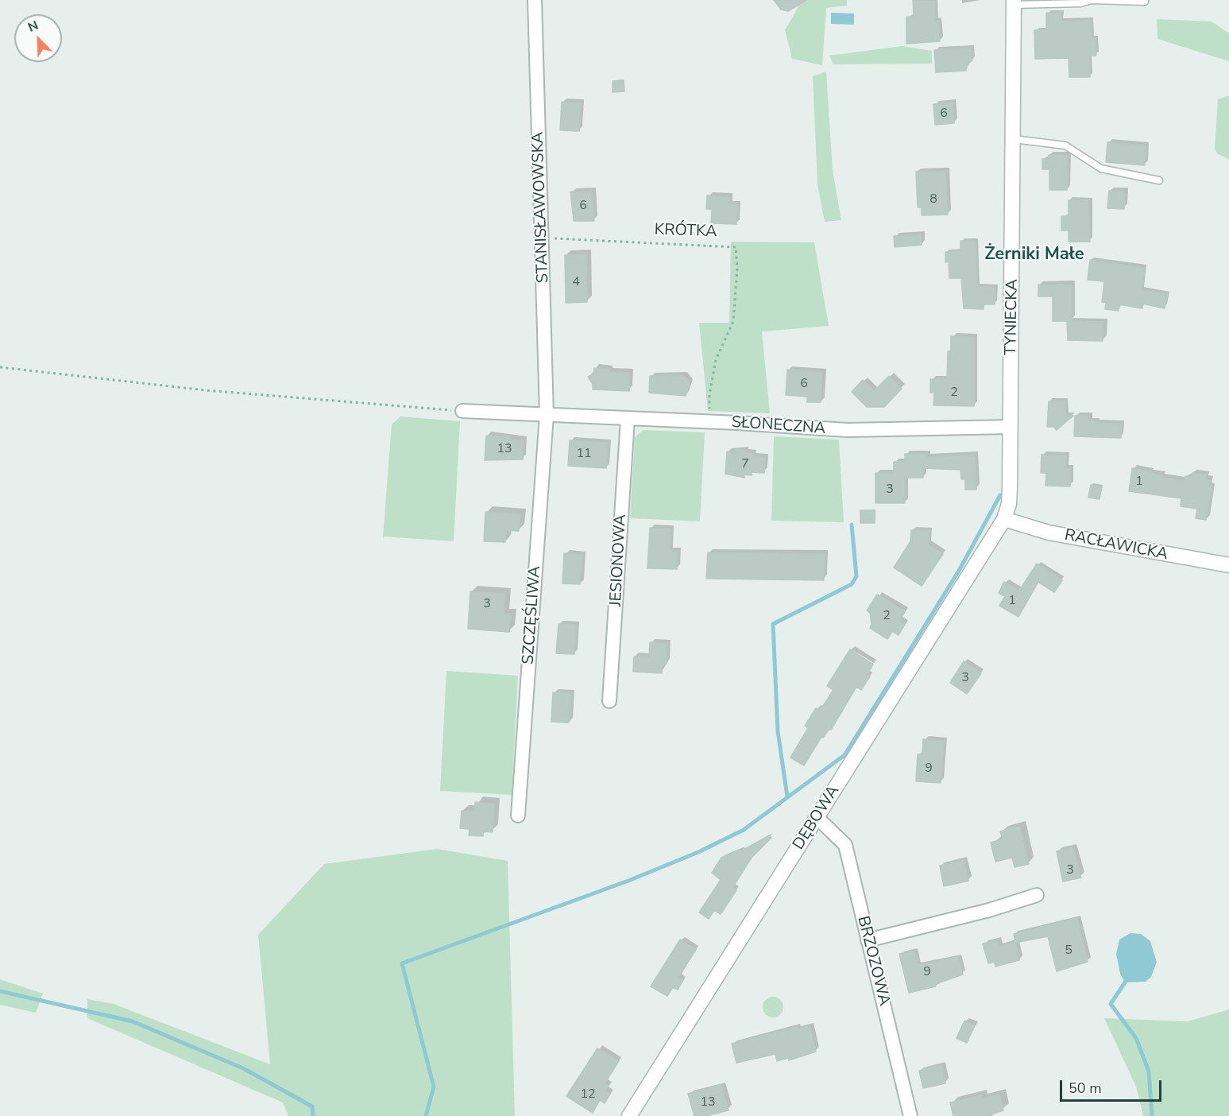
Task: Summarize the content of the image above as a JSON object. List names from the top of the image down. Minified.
{"streets":{"street":["STANISŁAWOWSKA","TYNIECKA","SŁONECZNA","RACŁAWICKA","JESIONOWA","SZCZĘŚLIWA","DĘBOWA","BRZOZOWA"],"path":["KRÓTKA"]},"crossings":[["STANISŁAWOWSKA","KRÓTKA"],["STANISŁAWOWSKA","SŁONECZNA"],["STANISŁAWOWSKA","SZCZĘŚLIWA"],["KRÓTKA","SŁONECZNA"],["TYNIECKA","SŁONECZNA"],["TYNIECKA","RACŁAWICKA"],["TYNIECKA","DĘBOWA"],["SŁONECZNA","JESIONOWA"],["SŁONECZNA","SZCZĘŚLIWA"],["RACŁAWICKA","DĘBOWA"],["DĘBOWA","BRZOZOWA"]],"districts":["Żerniki Małe"],"house_numbers":["6","8","6","4","6","2","13","11","7","1","3","1","3","2","3","9","3","5","9","12","13"],"scale_bar":"50 m","north":"top left"}
